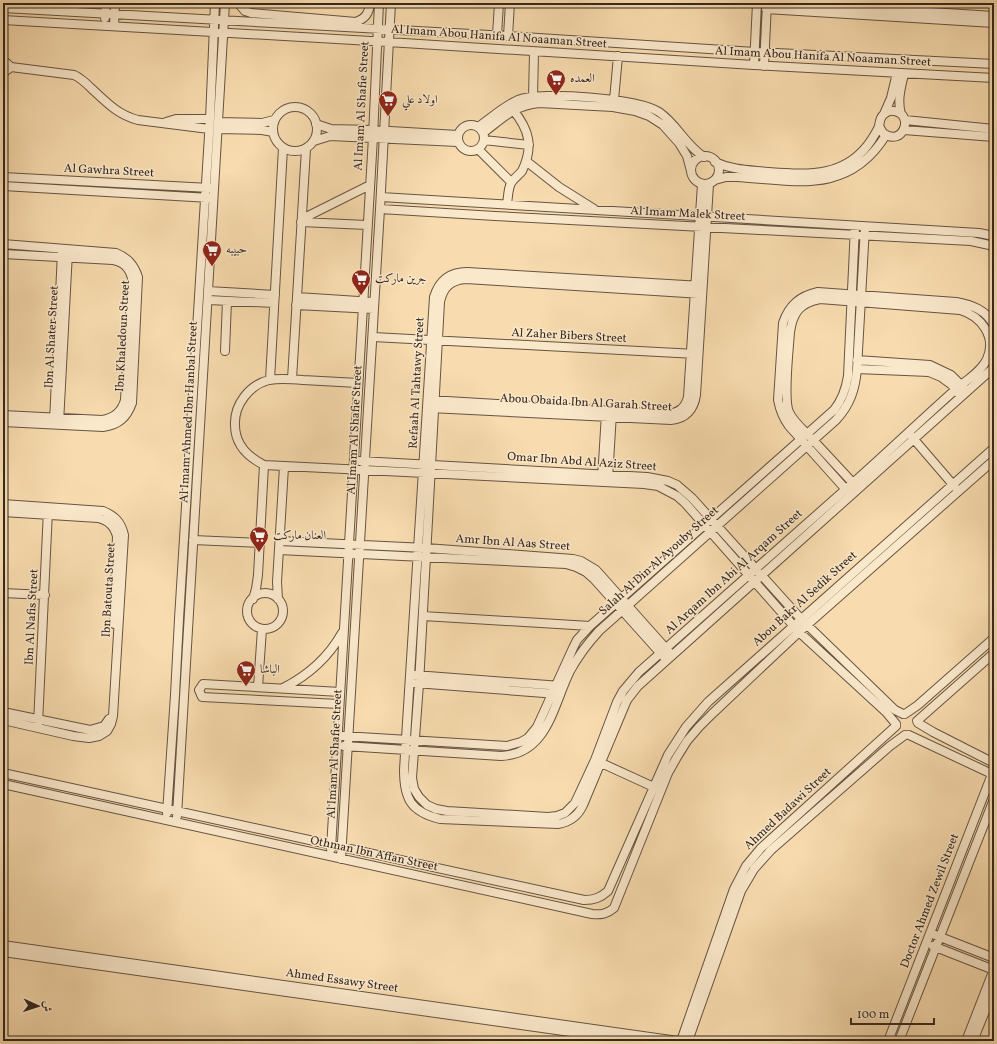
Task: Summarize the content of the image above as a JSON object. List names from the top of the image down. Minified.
{"streets":{"street":["Al Imam Abou Hanifa Al Noaaman Street","Al Imam Al Shafie Street","Al Gawhra Street","Al Imam Malek Street","Ibn Khaledoun Street","Al Zaher Bibers Street","Ibn Al Shater Street","Refaah Al Tahtawy Street","Abou Obaida Ibn Al Garah Street","Al Imam Ahmed Ibn Hanbal Street","Omar Ibn Abd Al Aziz Street","Amr Ibn Al Aas Street","Salah Al Din Al Ayouby Street","Al Arqam Ibn Abi Al Arqam Street","Ibn Batouta Street","Abou Bakr Al Sedik Street","Ibn Al Nafis Street","Ahmed Badawi Street","Othman Ibn Affan Street","Doctor Ahmed Zewil Street","Ahmed Essawy Street"]},"crossings":[["Al Imam Abou Hanifa Al Noaaman Street","Al Imam Al Shafie Street"],["Al Imam Abou Hanifa Al Noaaman Street","Al Imam Ahmed Ibn Hanbal Street"],["Al Imam Al Shafie Street","Al Imam Malek Street"],["Al Imam Al Shafie Street","Al Zaher Bibers Street"],["Al Imam Al Shafie Street","Omar Ibn Abd Al Aziz Street"],["Al Imam Al Shafie Street","Amr Ibn Al Aas Street"],["Al Imam Al Shafie Street","Salah Al Din Al Ayouby Street"],["Al Imam Al Shafie Street","Othman Ibn Affan Street"],["Al Gawhra Street","Al Imam Ahmed Ibn Hanbal Street"],["Al Imam Malek Street","Abou Obaida Ibn Al Garah Street"],["Al Imam Malek Street","Salah Al Din Al Ayouby Street"],["Ibn Khaledoun Street","Ibn Al Shater Street"],["Al Zaher Bibers Street","Refaah Al Tahtawy Street"],["Al Zaher Bibers Street","Abou Obaida Ibn Al Garah Street"],["Refaah Al Tahtawy Street","Abou Obaida Ibn Al Garah Street"],["Refaah Al Tahtawy Street","Omar Ibn Abd Al Aziz Street"],["Refaah Al Tahtawy Street","Amr Ibn Al Aas Street"],["Refaah Al Tahtawy Street","Salah Al Din Al Ayouby Street"],["Refaah Al Tahtawy Street","Al Arqam Ibn Abi Al Arqam Street"],["Al Imam Ahmed Ibn Hanbal Street","Othman Ibn Affan Street"],["Omar Ibn Abd Al Aziz Street","Salah Al Din Al Ayouby Street"],["Omar Ibn Abd Al Aziz Street","Al Arqam Ibn Abi Al Arqam Street"],["Omar Ibn Abd Al Aziz Street","Abou Bakr Al Sedik Street"],["Omar Ibn Abd Al Aziz Street","Ahmed Badawi Street"],["Amr Ibn Al Aas Street","Salah Al Din Al Ayouby Street"],["Amr Ibn Al Aas Street","Al Arqam Ibn Abi Al Arqam Street"],["Salah Al Din Al Ayouby Street","Al Arqam Ibn Abi Al Arqam Street"],["Ibn Batouta Street","Ibn Al Nafis Street"],["Abou Bakr Al Sedik Street","Othman Ibn Affan Street"]],"places":{"supermarket":["العمده","اولاد علي","حبيبه","جرين ماركت","العنان ماركت","الباشا"]},"scale_bar":"100 m","north":"right"}
